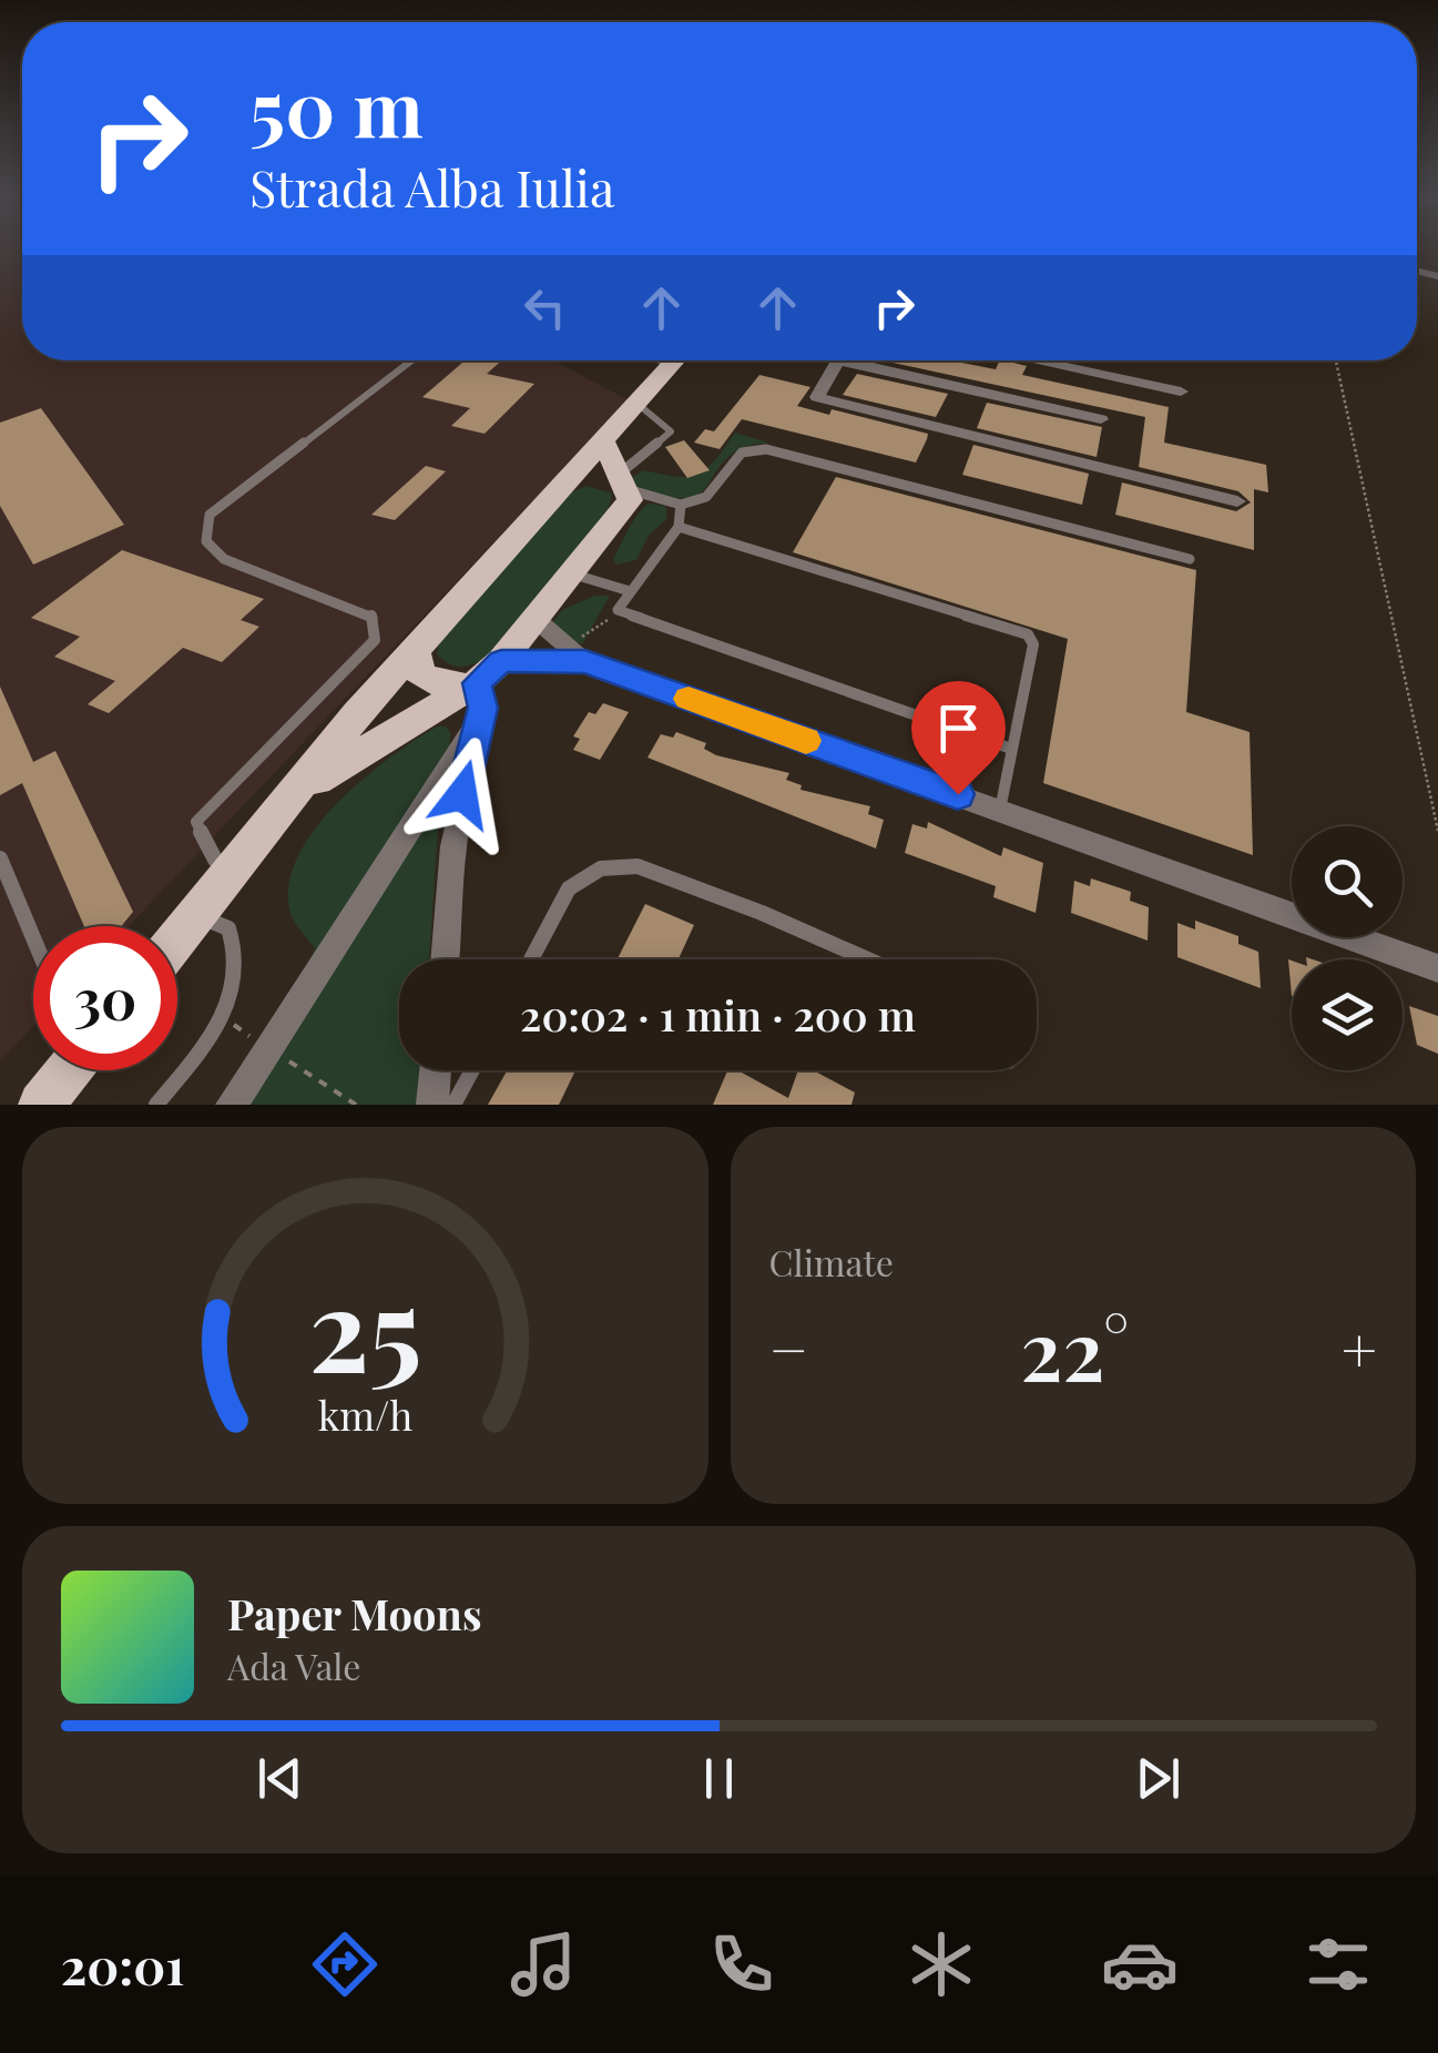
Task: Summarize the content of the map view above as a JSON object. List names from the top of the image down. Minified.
{"page":{"turn":["50 m","Strada Alba Iulia"],"limit":"30","trip":"20:02 · 1 min · 200 m","tile":"Climate","heat":["−","22°","+"],"song":["Paper Moons","Ada Vale"],"tabs":"20:01","gauge":["25","km/h"]}}
